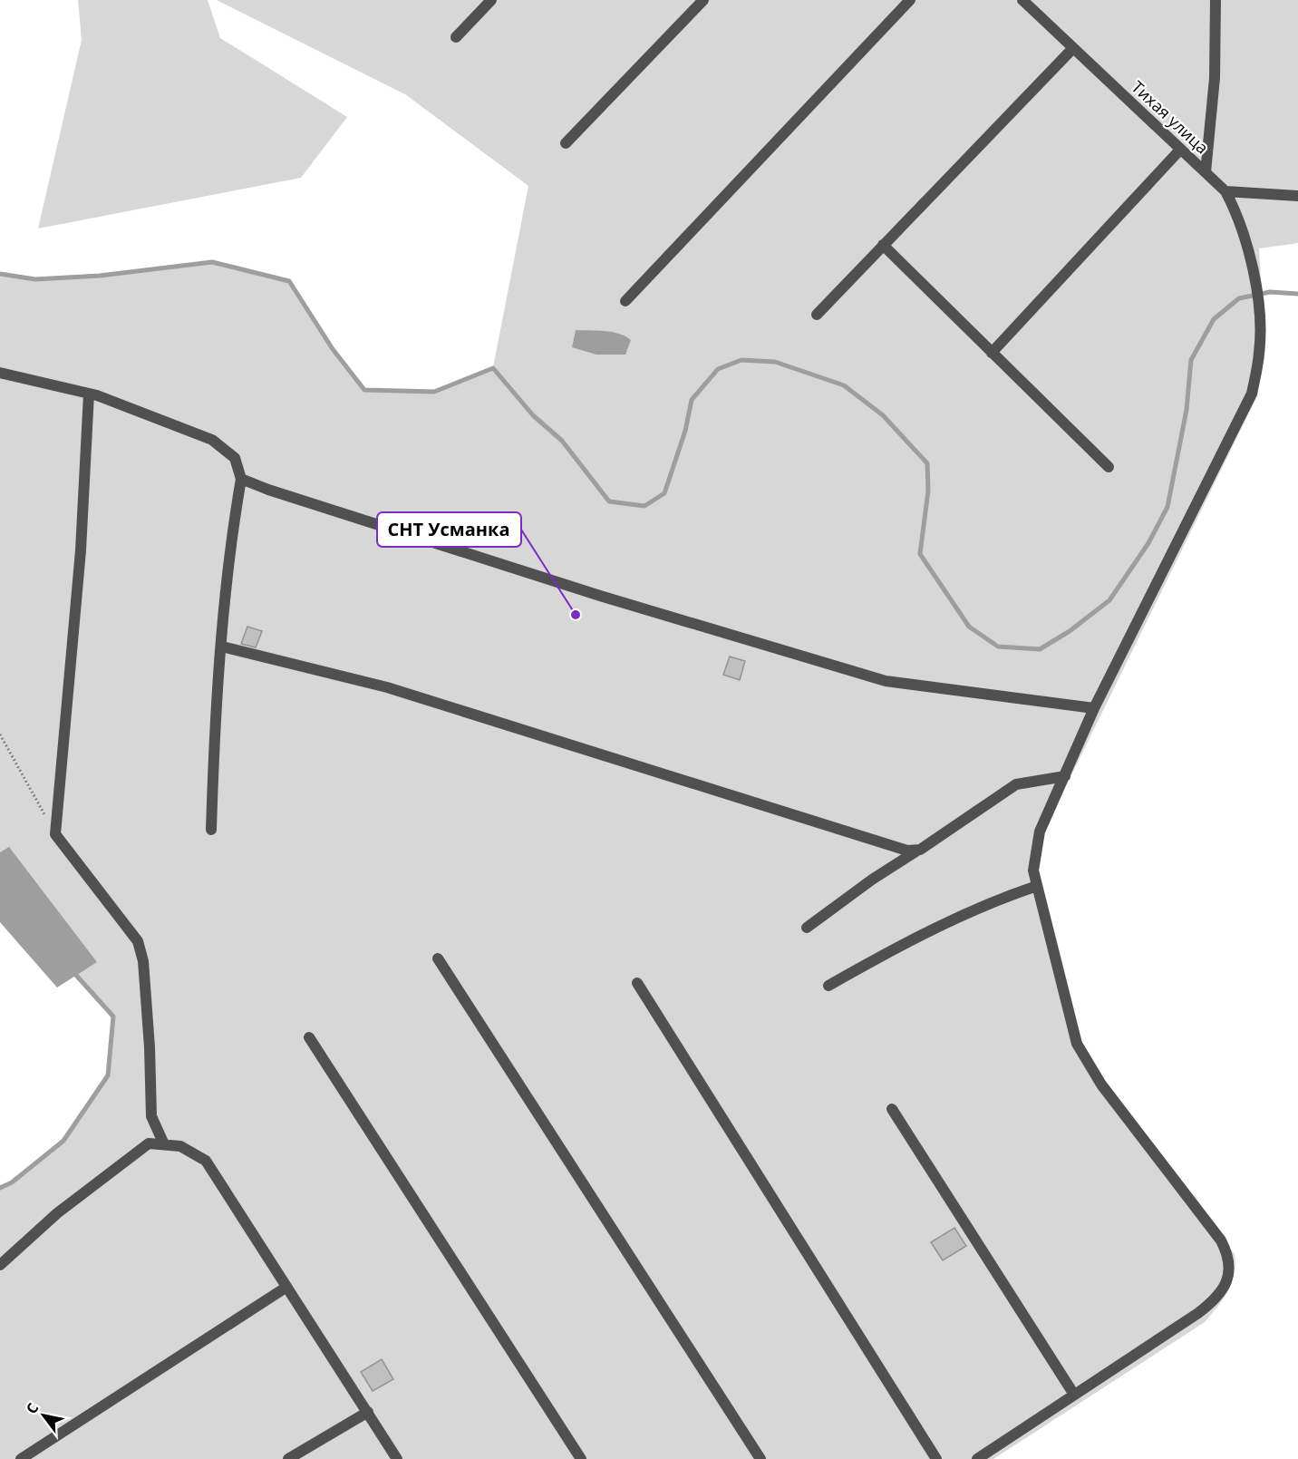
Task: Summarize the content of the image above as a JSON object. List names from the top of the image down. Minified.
{"streets":{"street":["Тихая улица"]},"places":["СНТ Усманка"],"north":"top left"}
